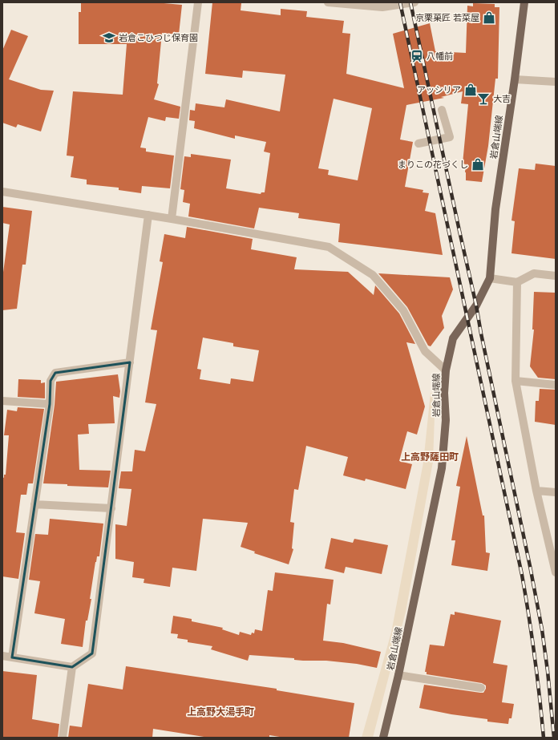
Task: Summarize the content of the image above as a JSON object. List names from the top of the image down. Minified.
{"streets":{"main road":["岩倉山端線"]},"districts":["上高野薩田町","上高野大湯手町"],"places":{"shop":["京栗菓匠 若菜屋","アッシリア","まりこの花づくし"],"school or university":["岩倉こひつじ保育園"],"station":["八幡前"],"bar":["大吉"]}}
